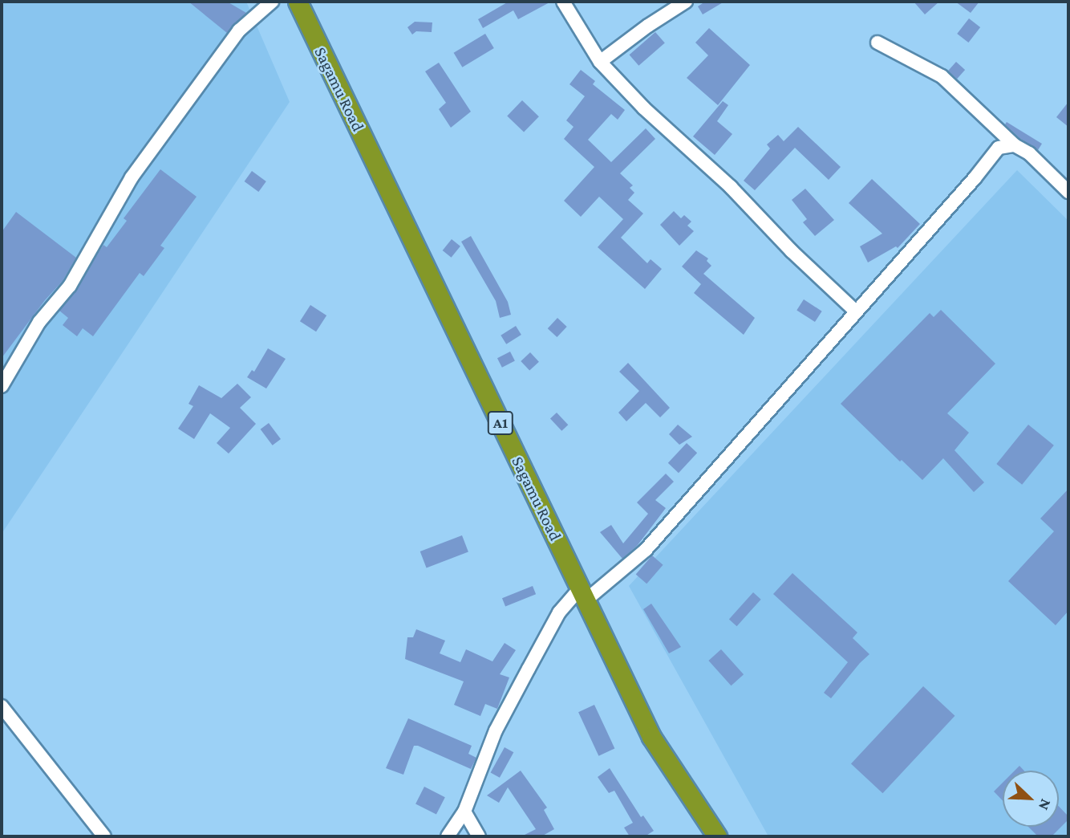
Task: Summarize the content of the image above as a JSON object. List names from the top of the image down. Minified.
{"streets":{"highway":["Sagamu Road","A1"]},"north":"bottom right"}
